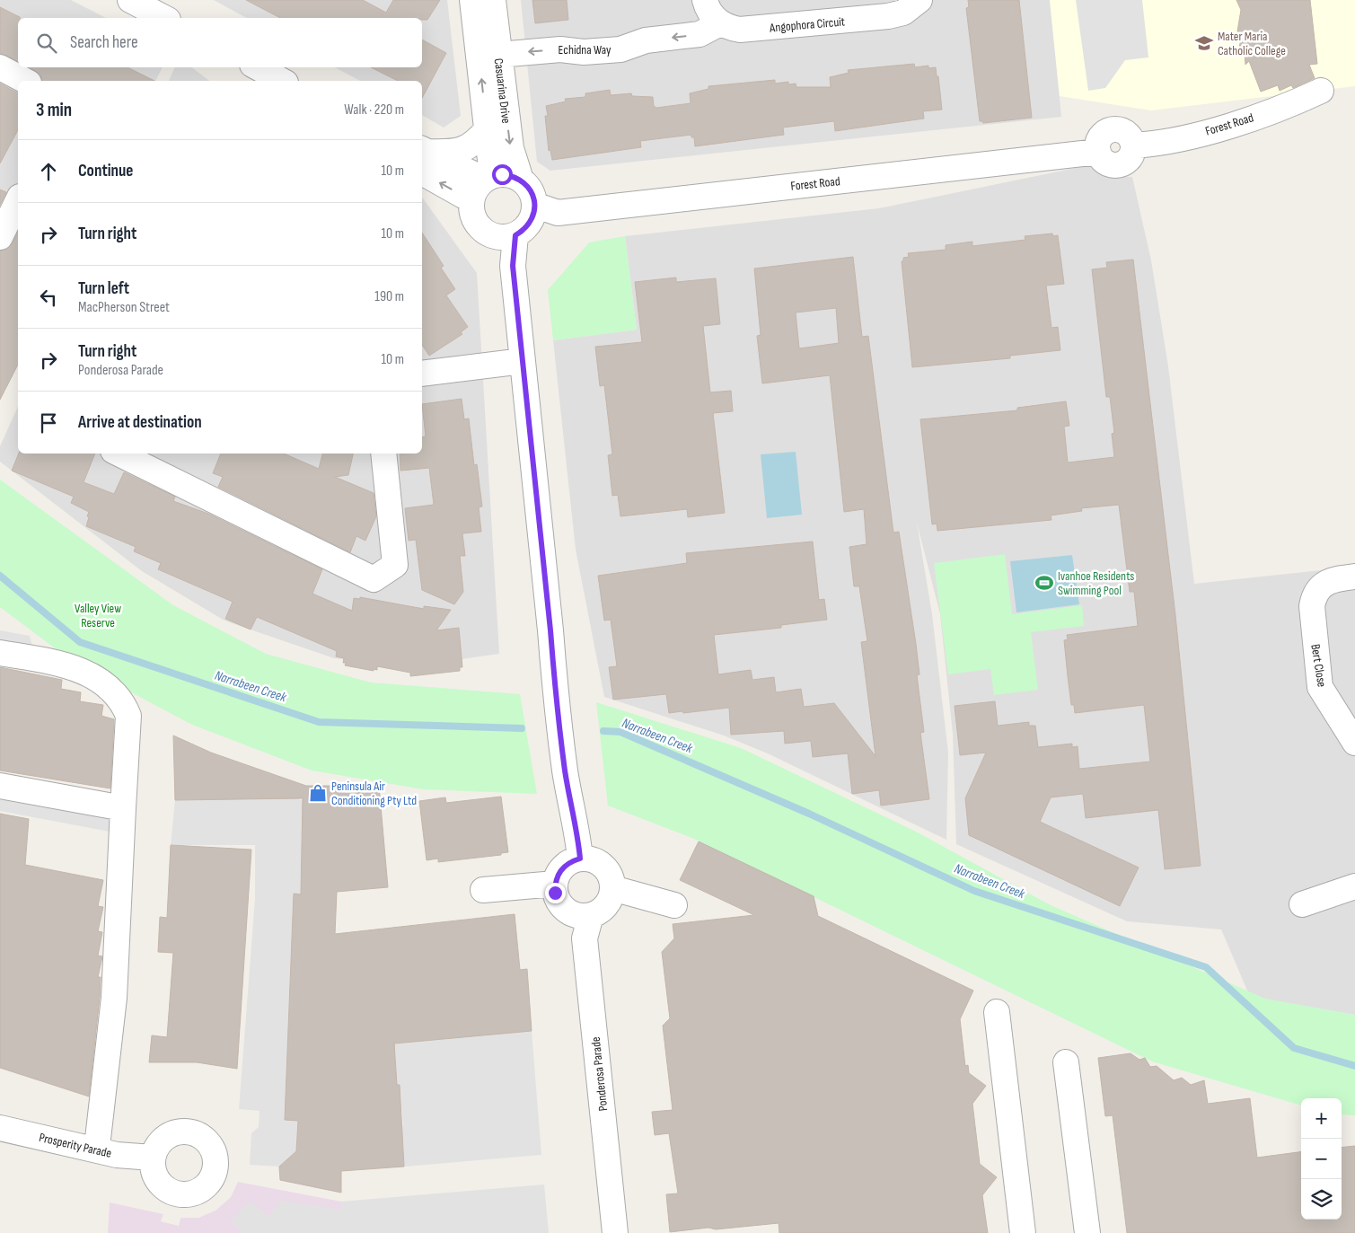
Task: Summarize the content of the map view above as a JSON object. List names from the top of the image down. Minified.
{"streets":{"street":["Angophora Circuit","Echidna Way","Casuarina Drive","Forest Road","Bert Close","Ponderosa Parade","Prosperity Parade"]},"crossings":[["Angophora Circuit","Echidna Way"],["Echidna Way","Casuarina Drive"],["Casuarina Drive","Forest Road"]],"one_way":["Echidna Way"],"water":["Narrabeen Creek"],"parks":["Valley View Reserve"],"places":{"school or university":["Mater Maria Catholic College"],"sports":["Ivanhoe Residents Swimming Pool"],"shop":["Peninsula Air Conditioning Pty Ltd"]},"page":{"search":"Search here","heading":["3 min","Walk · 220 m"],"list":[["Continue","10 m"],["Turn right","10 m"],["Turn left","MacPherson Street","190 m"],["Turn right","Ponderosa Parade","10 m"],"Arrive at destination"],"map_buttons":["+","−"]}}
